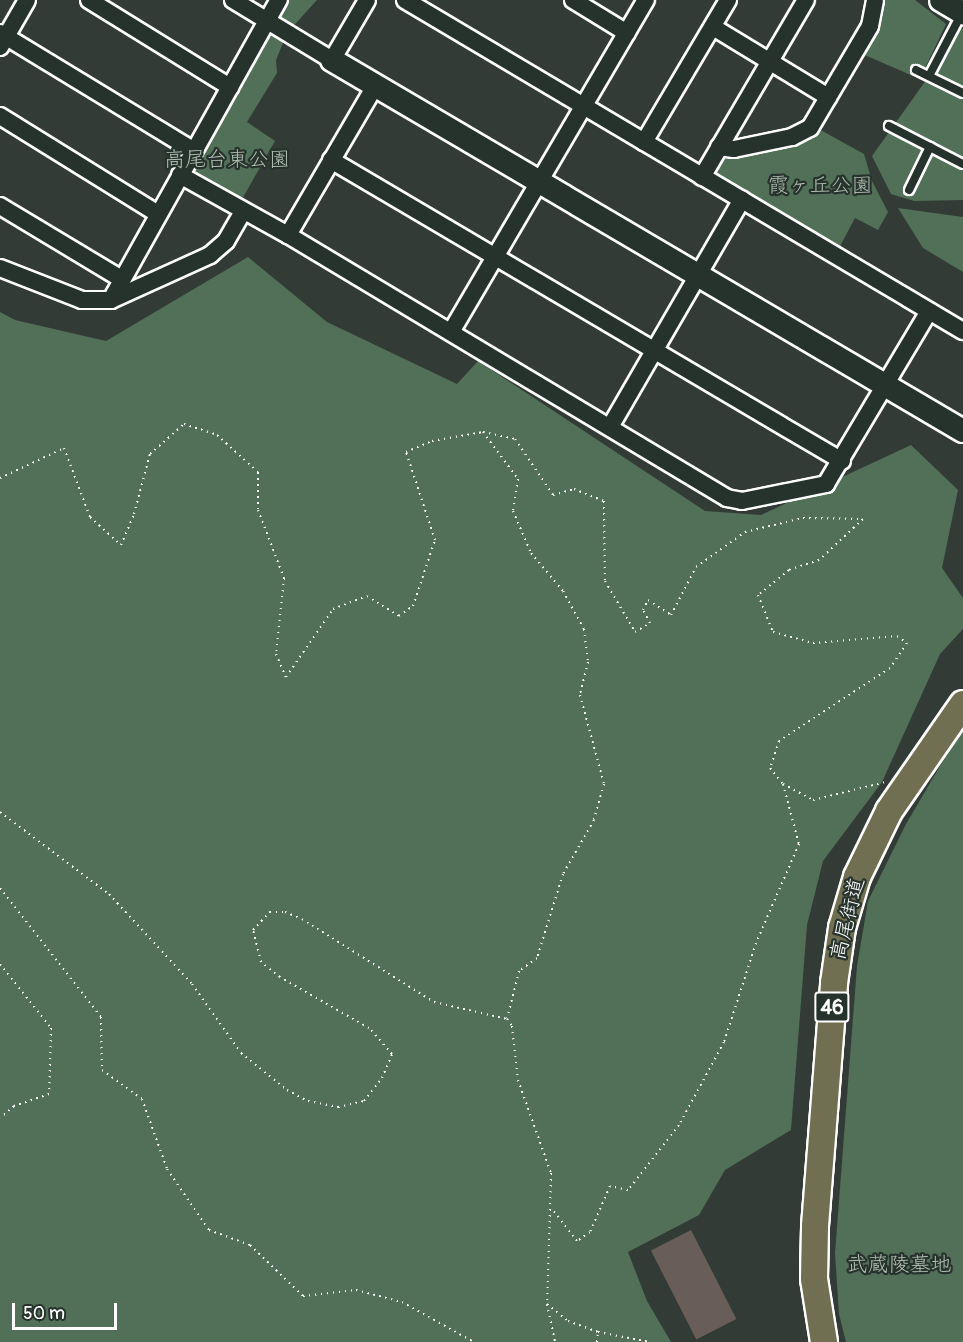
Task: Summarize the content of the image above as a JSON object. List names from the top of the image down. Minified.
{"streets":{"main road":["高尾街道","46"]},"parks":["高尾台東公園","霞ヶ丘公園","武蔵陵墓地"],"scale_bar":"50 m"}
